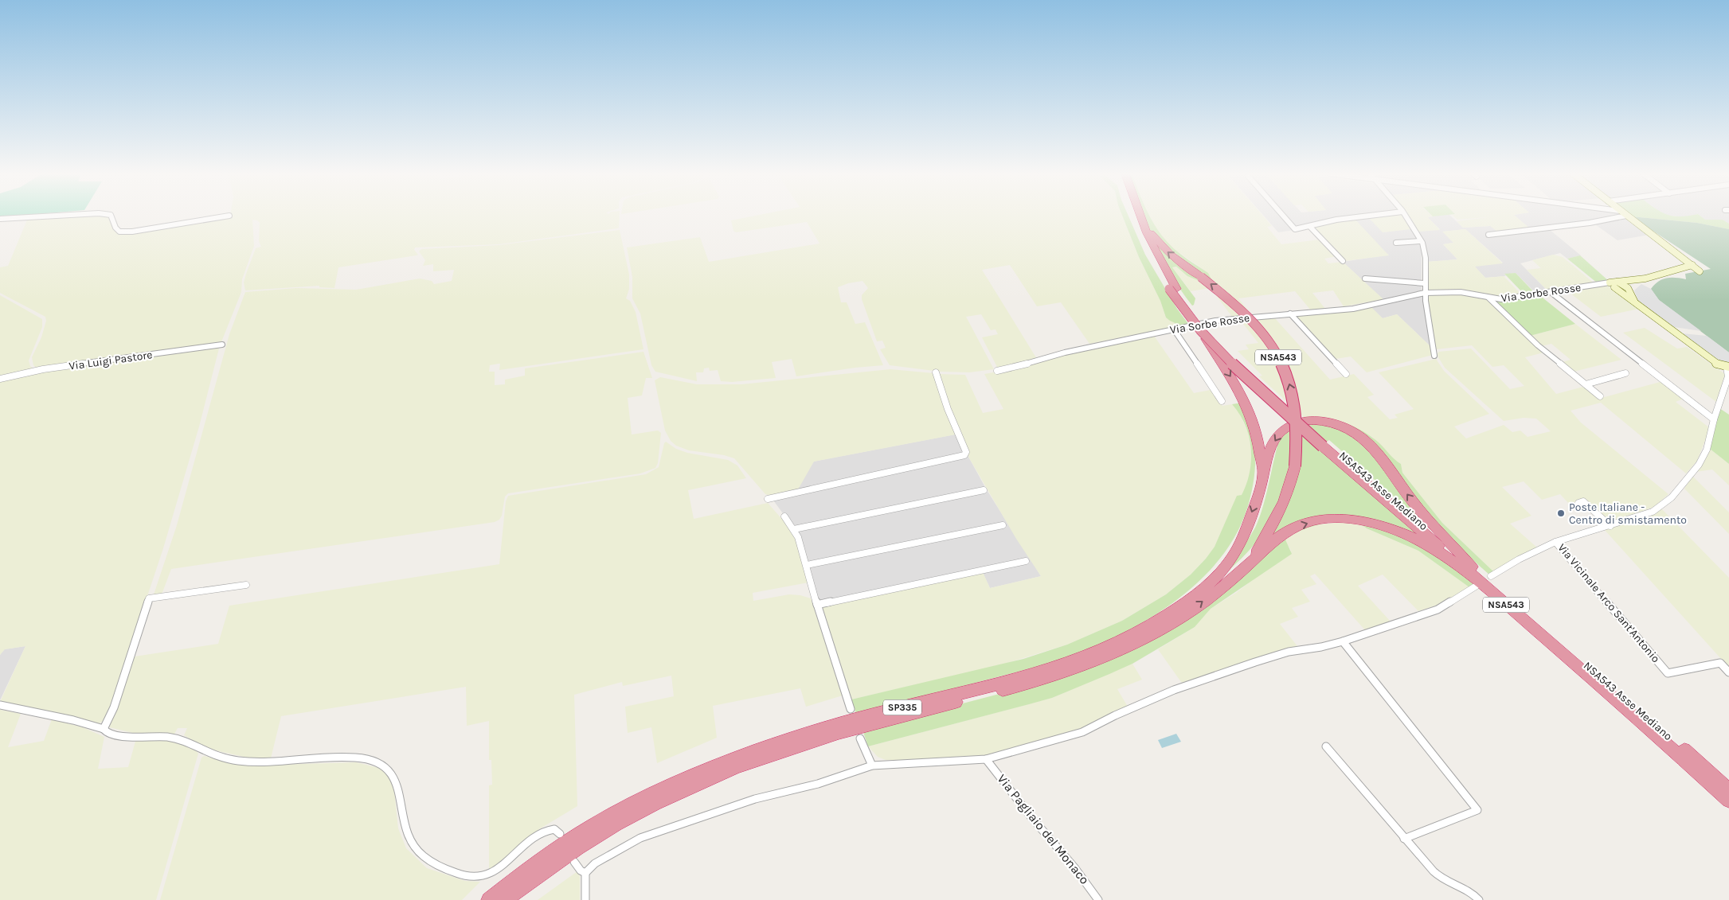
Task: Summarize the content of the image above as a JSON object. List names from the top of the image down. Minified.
{"streets":{"highway":["NSA543","NSA543 Asse Mediano","SP335"],"street":["Via Sorbe Rosse","Via Luigi Pastore","Via Vicinale Arco Sant'Antonio","Via Pagliaio del Monaco"]},"crossings":[["NSA543","NSA543 Asse Mediano"],["NSA543","SP335"]],"places":["Poste Italiane - Centro di smistamento"]}
